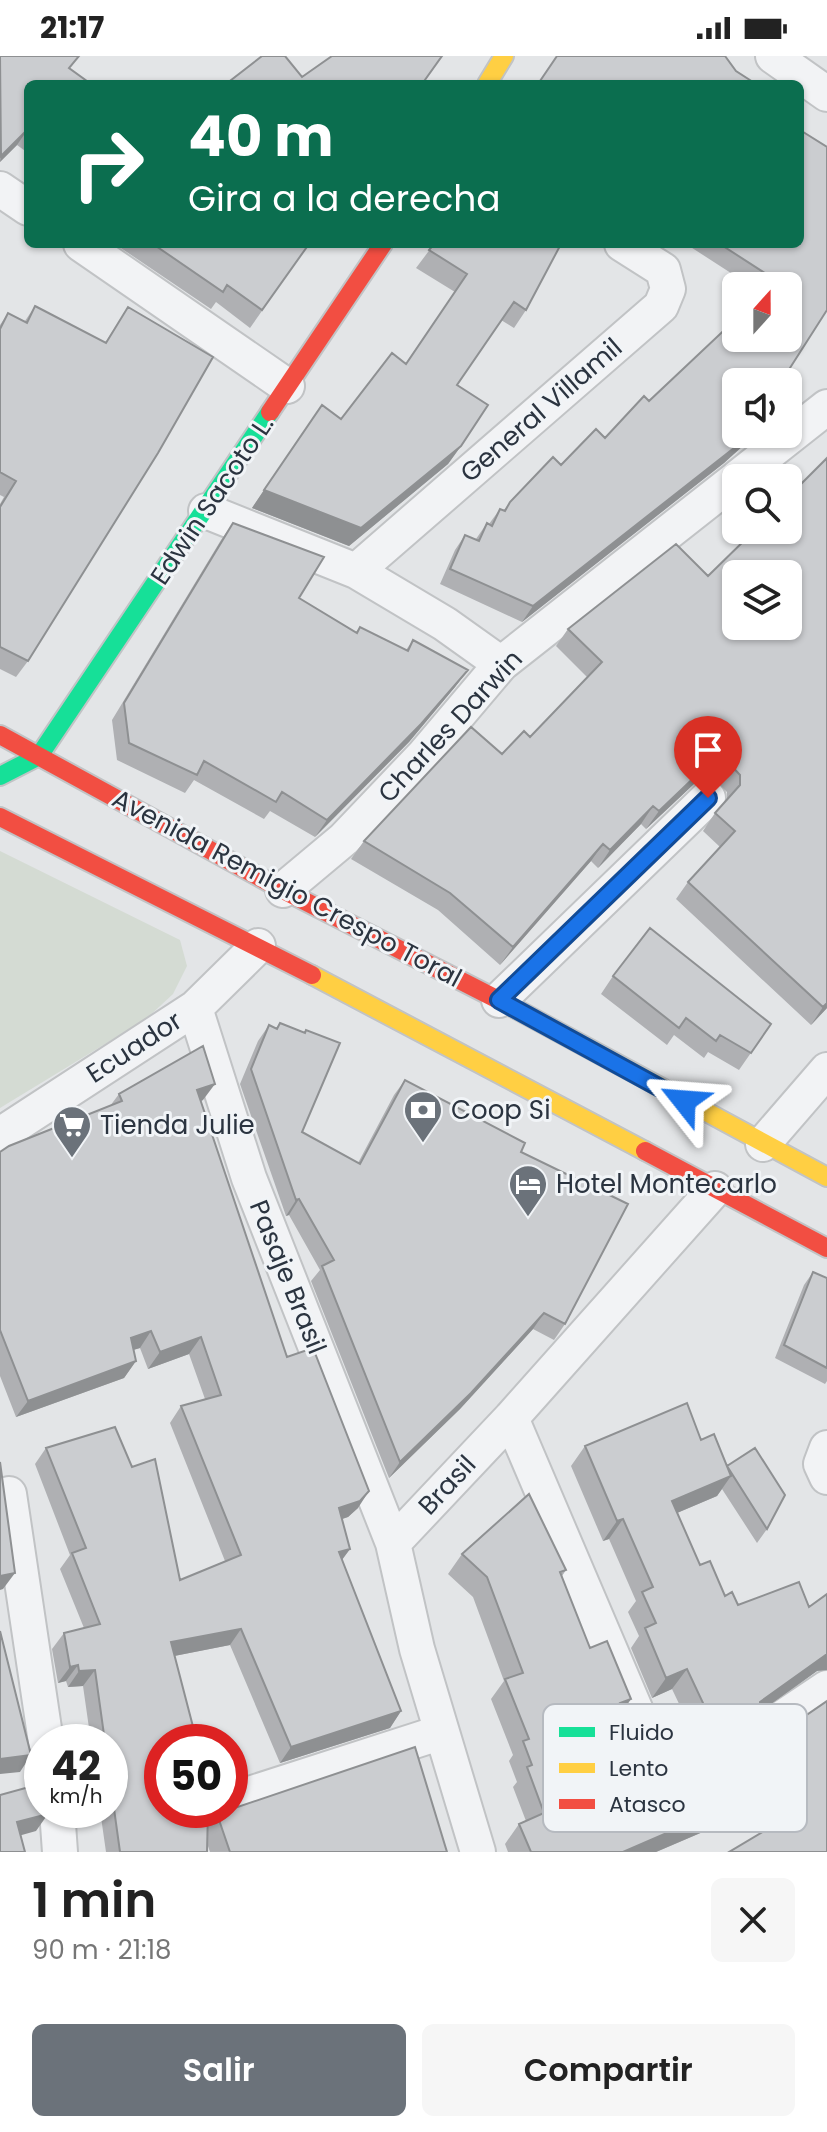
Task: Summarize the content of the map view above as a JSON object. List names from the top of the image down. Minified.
{"streets":{"main road":["Edwin Sacoto L.","Avenida Remigio Crespo Toral"],"street":["General Villamil","Charles Darwin","Ecuador","Pasaje Brasil","Brasil"]},"crossings":[["Edwin Sacoto L.","Avenida Remigio Crespo Toral"],["Charles Darwin","Avenida Remigio Crespo Toral"],["Ecuador","Pasaje Brasil"],["Pasaje Brasil","Brasil"]],"places":{"bank":["Coop Si"],"supermarket":["Tienda Julie"],"hotel":["Hotel Montecarlo"]},"legend":["Fluido","Lento","Atasco"],"north":"top","page":{"status":"21:17","turn":["40 m","Gira a la derecha"],"speed":"42 km/h","limit":"50","heading":["1 min","90 m · 21:18"],"buttons":["Salir","Compartir"]}}
